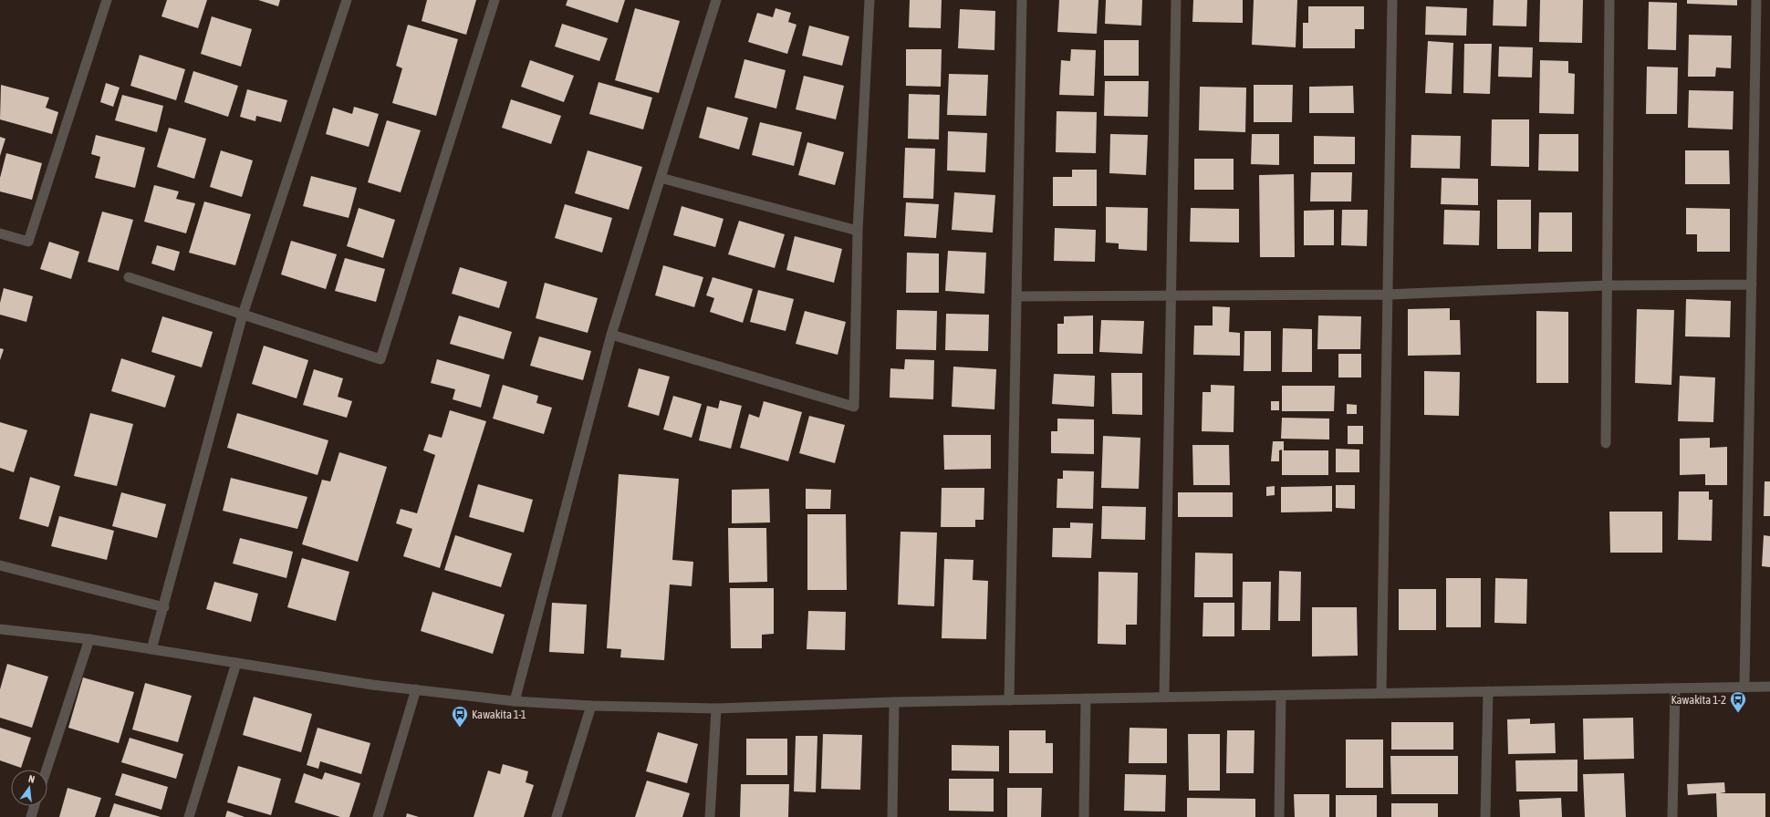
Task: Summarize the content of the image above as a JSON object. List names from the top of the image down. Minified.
{"places":{"bus stop":["Kawakita 1-2","Kawakita 1-1"]},"north":"top"}
